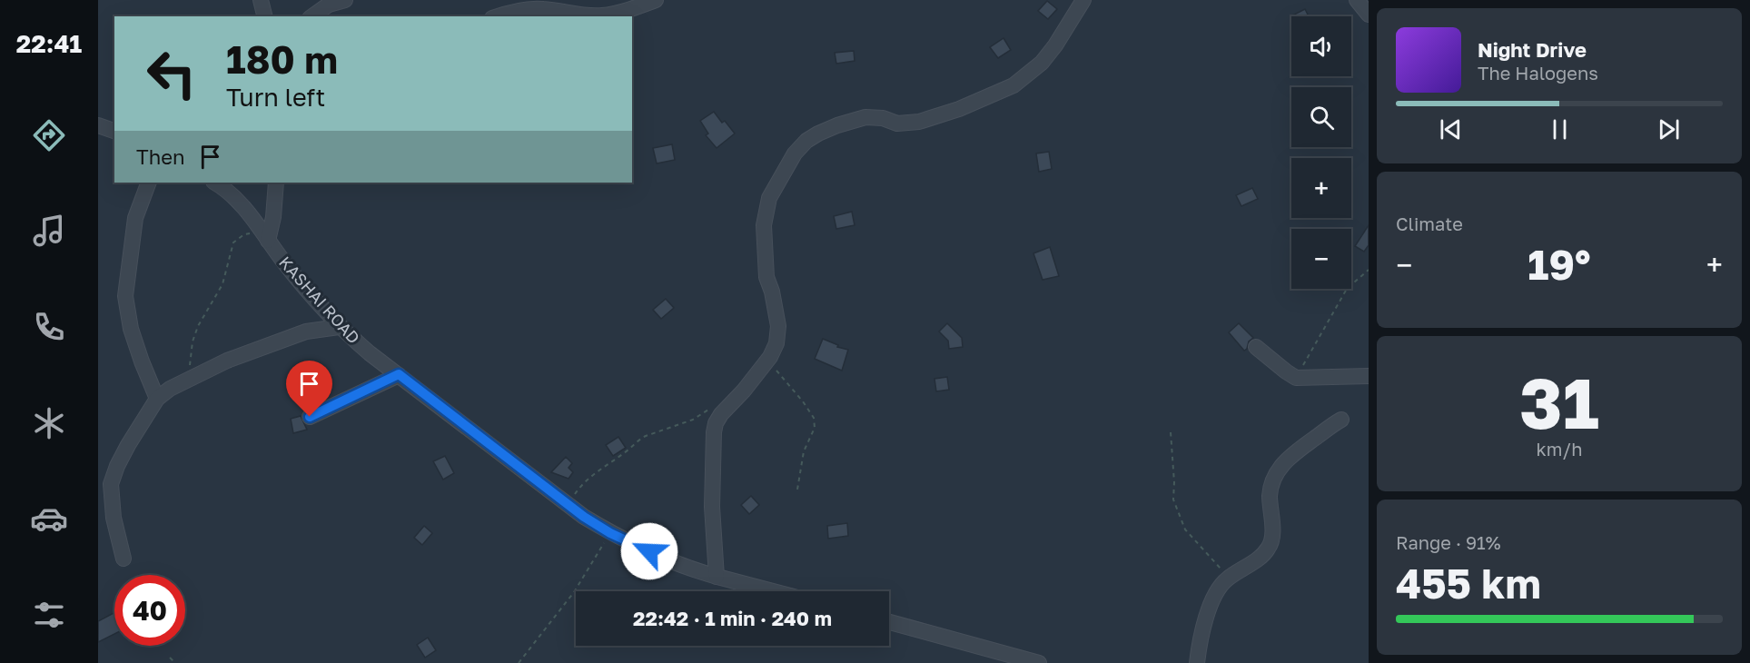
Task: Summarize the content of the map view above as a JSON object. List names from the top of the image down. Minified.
{"streets":{"street":["KASHAI ROAD"]},"page":{"tabs":"22:41","map_buttons":["+","−"],"turn":["180 m","Turn left"],"song":["Night Drive","The Halogens"],"then":"Then","tile":["Climate",["31","km/h"],["Range · 91%","455 km"]],"heat":["−","19°","+"],"limit":"40","trip":"22:42 · 1 min · 240 m"}}
